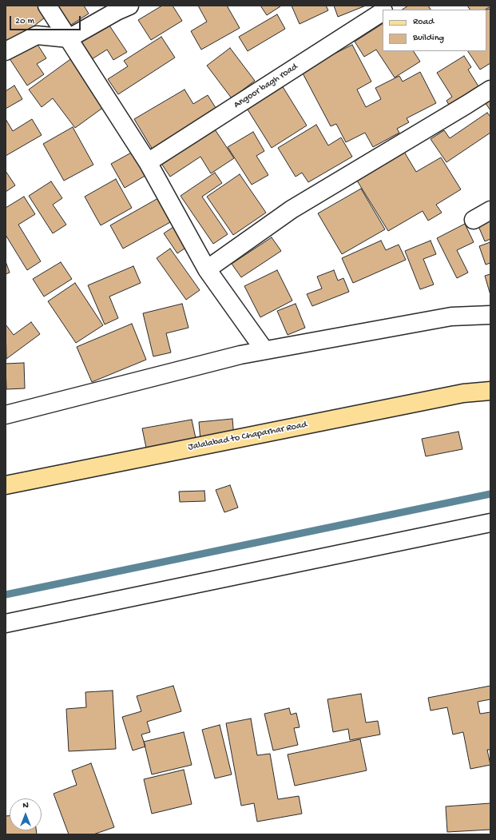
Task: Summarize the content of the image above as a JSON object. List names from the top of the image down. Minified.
{"streets":{"main road":["Jalalabad to Chaparhar Road"],"street":["Angoor bagh road"]},"legend":["Road","Building"],"scale_bar":"20 m","north":"top"}
